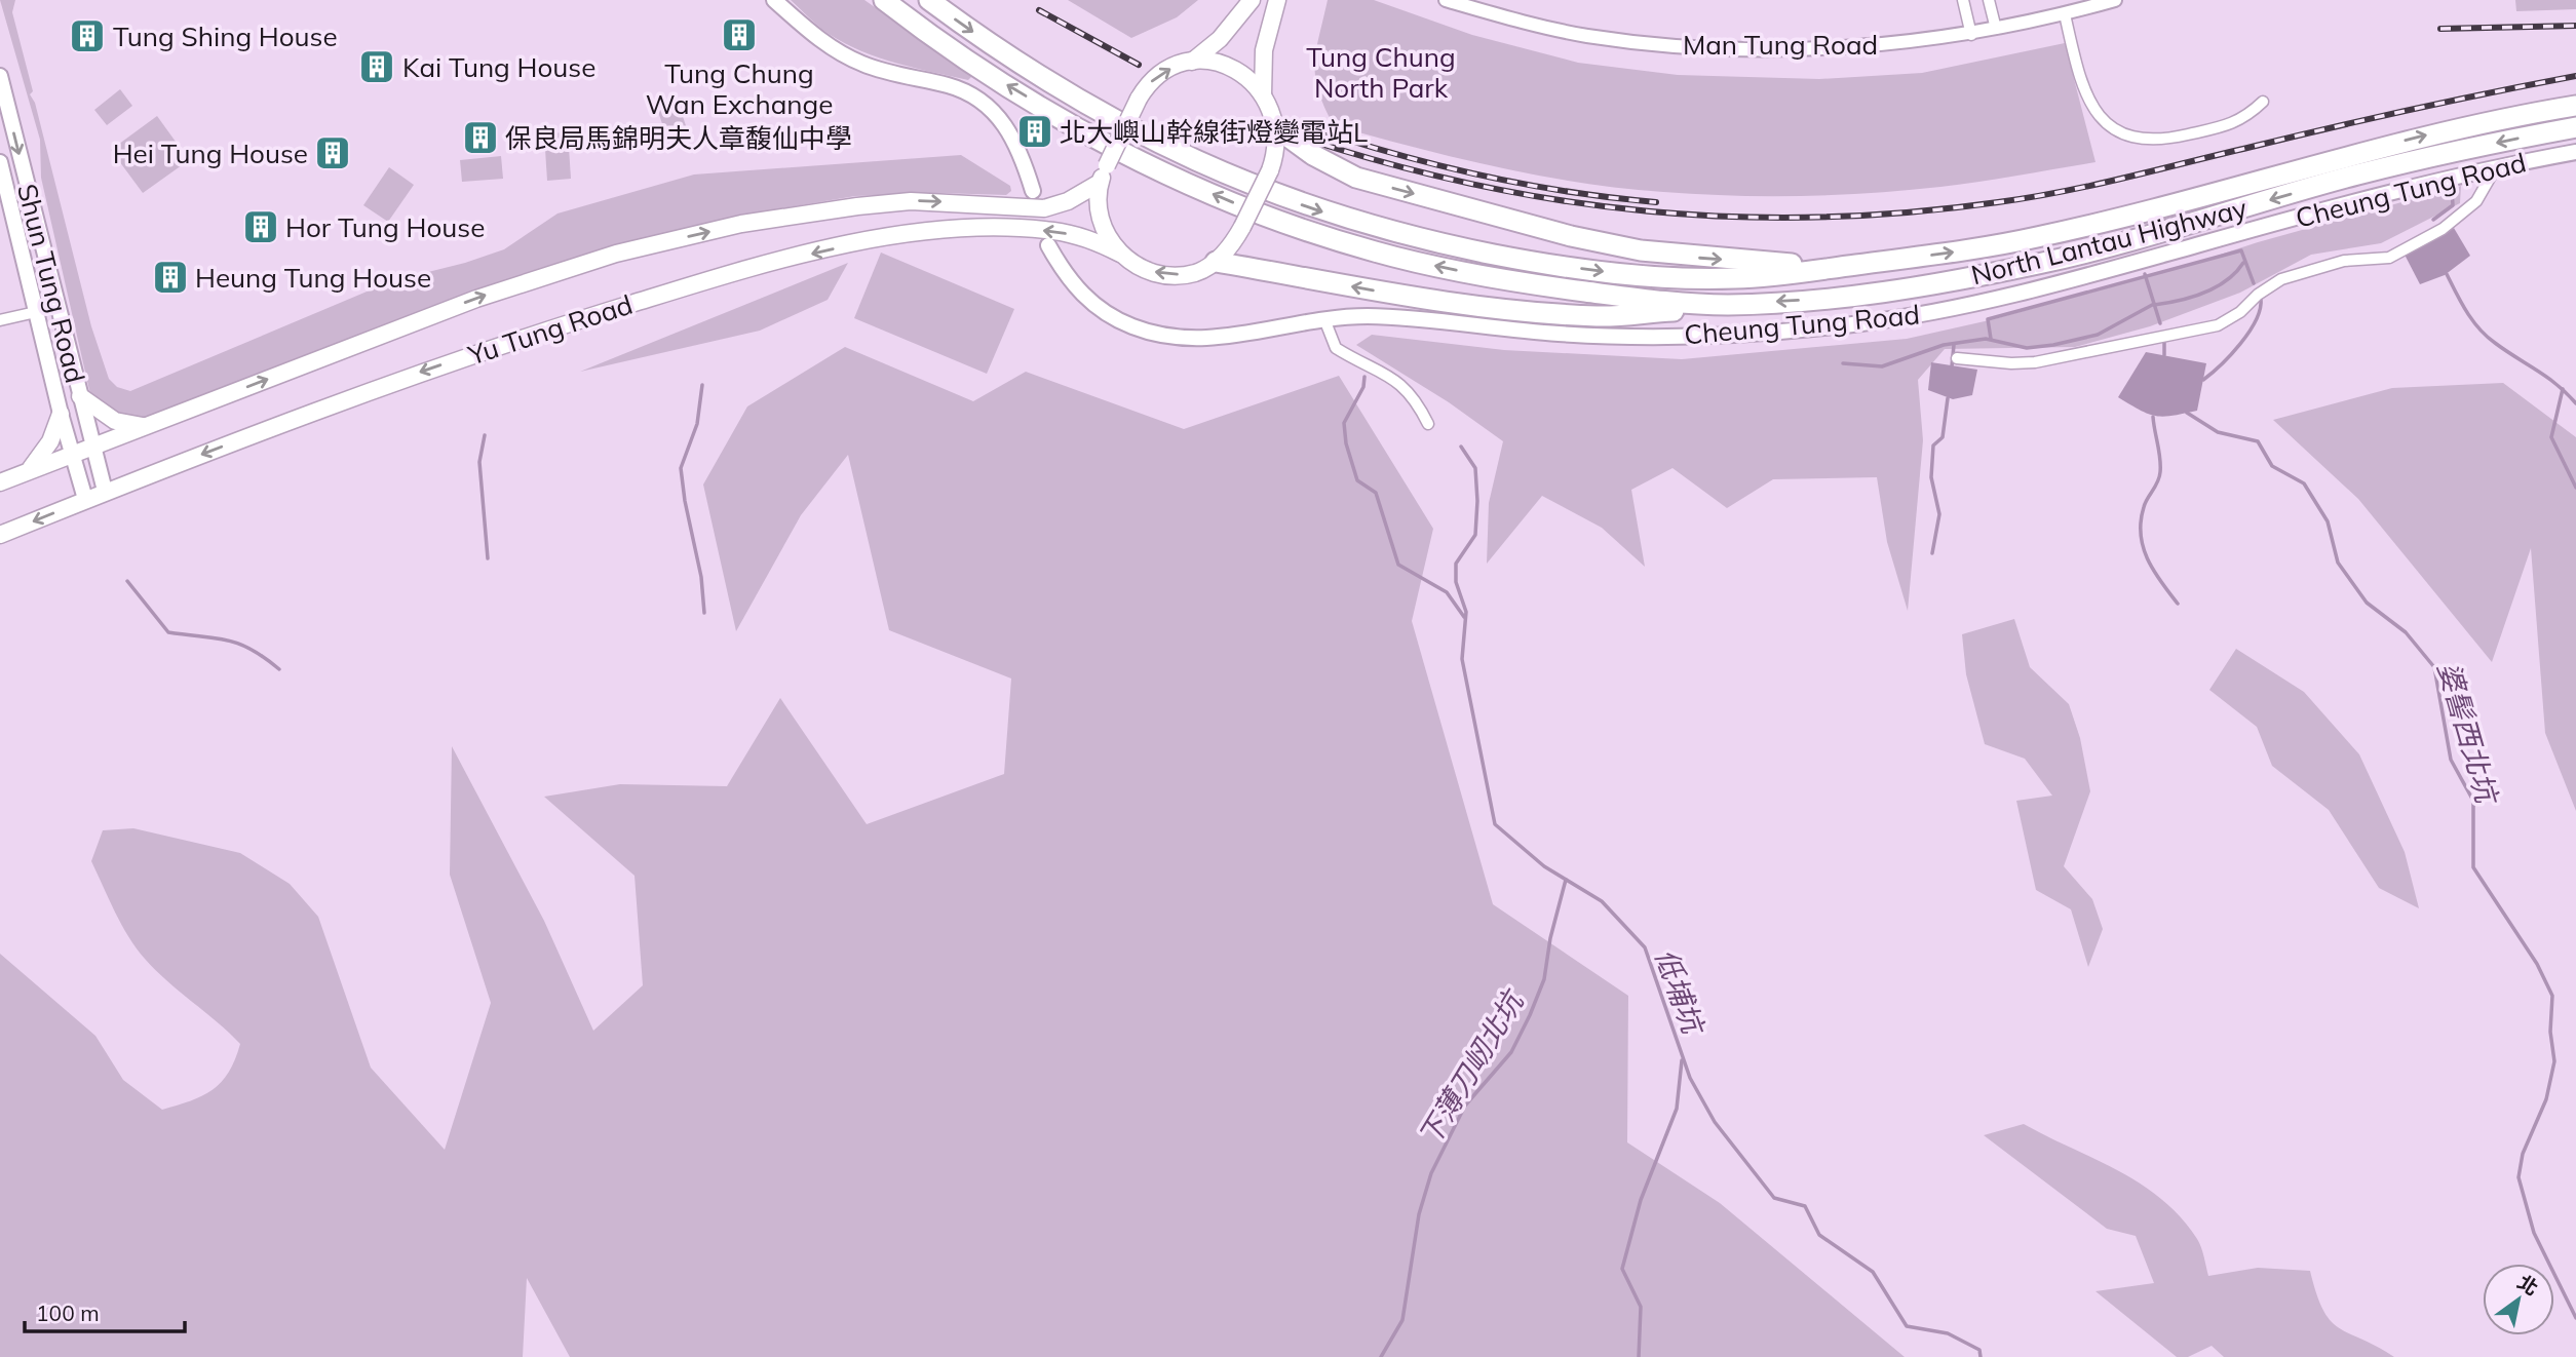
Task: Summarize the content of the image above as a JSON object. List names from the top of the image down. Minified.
{"streets":{"highway":["North Lantau Highway"],"main road":["Cheung Tung Road","Shun Tung Road","Yu Tung Road"],"street":["Man Tung Road"]},"crossings":[["Shun Tung Road","Yu Tung Road"]],"water":["婆髻西北坑","低埔坑","下薄刀屻北坑"],"parks":["Tung Chung North Park"],"places":{"building":["Tung Chung Wan Exchange","Tung Shing House","Kai Tung House","北大嶼山幹線街燈變電站L","保良局馬錦明夫人章馥仙中學","Hei Tung House","Hor Tung House","Heung Tung House"]},"scale_bar":"100 m","north":"top right"}
